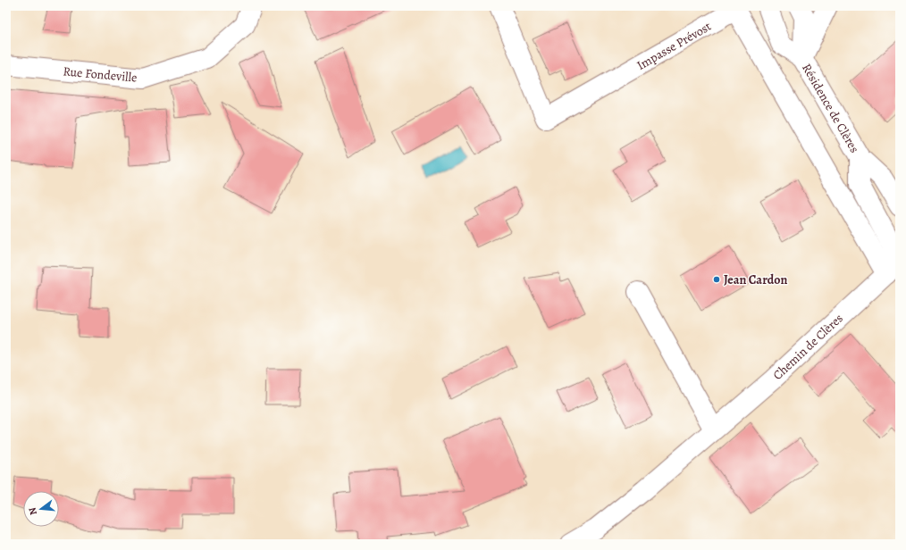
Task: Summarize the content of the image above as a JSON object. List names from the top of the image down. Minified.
{"streets":{"street":["Impasse Prévost","Rue Fondeville","Résidence de Clères","Chemin de Clères"]},"crossings":[["Impasse Prévost","Résidence de Clères"],["Impasse Prévost","Chemin de Clères"],["Résidence de Clères","Chemin de Clères"]],"places":["Jean Cardon"],"north":"left"}
